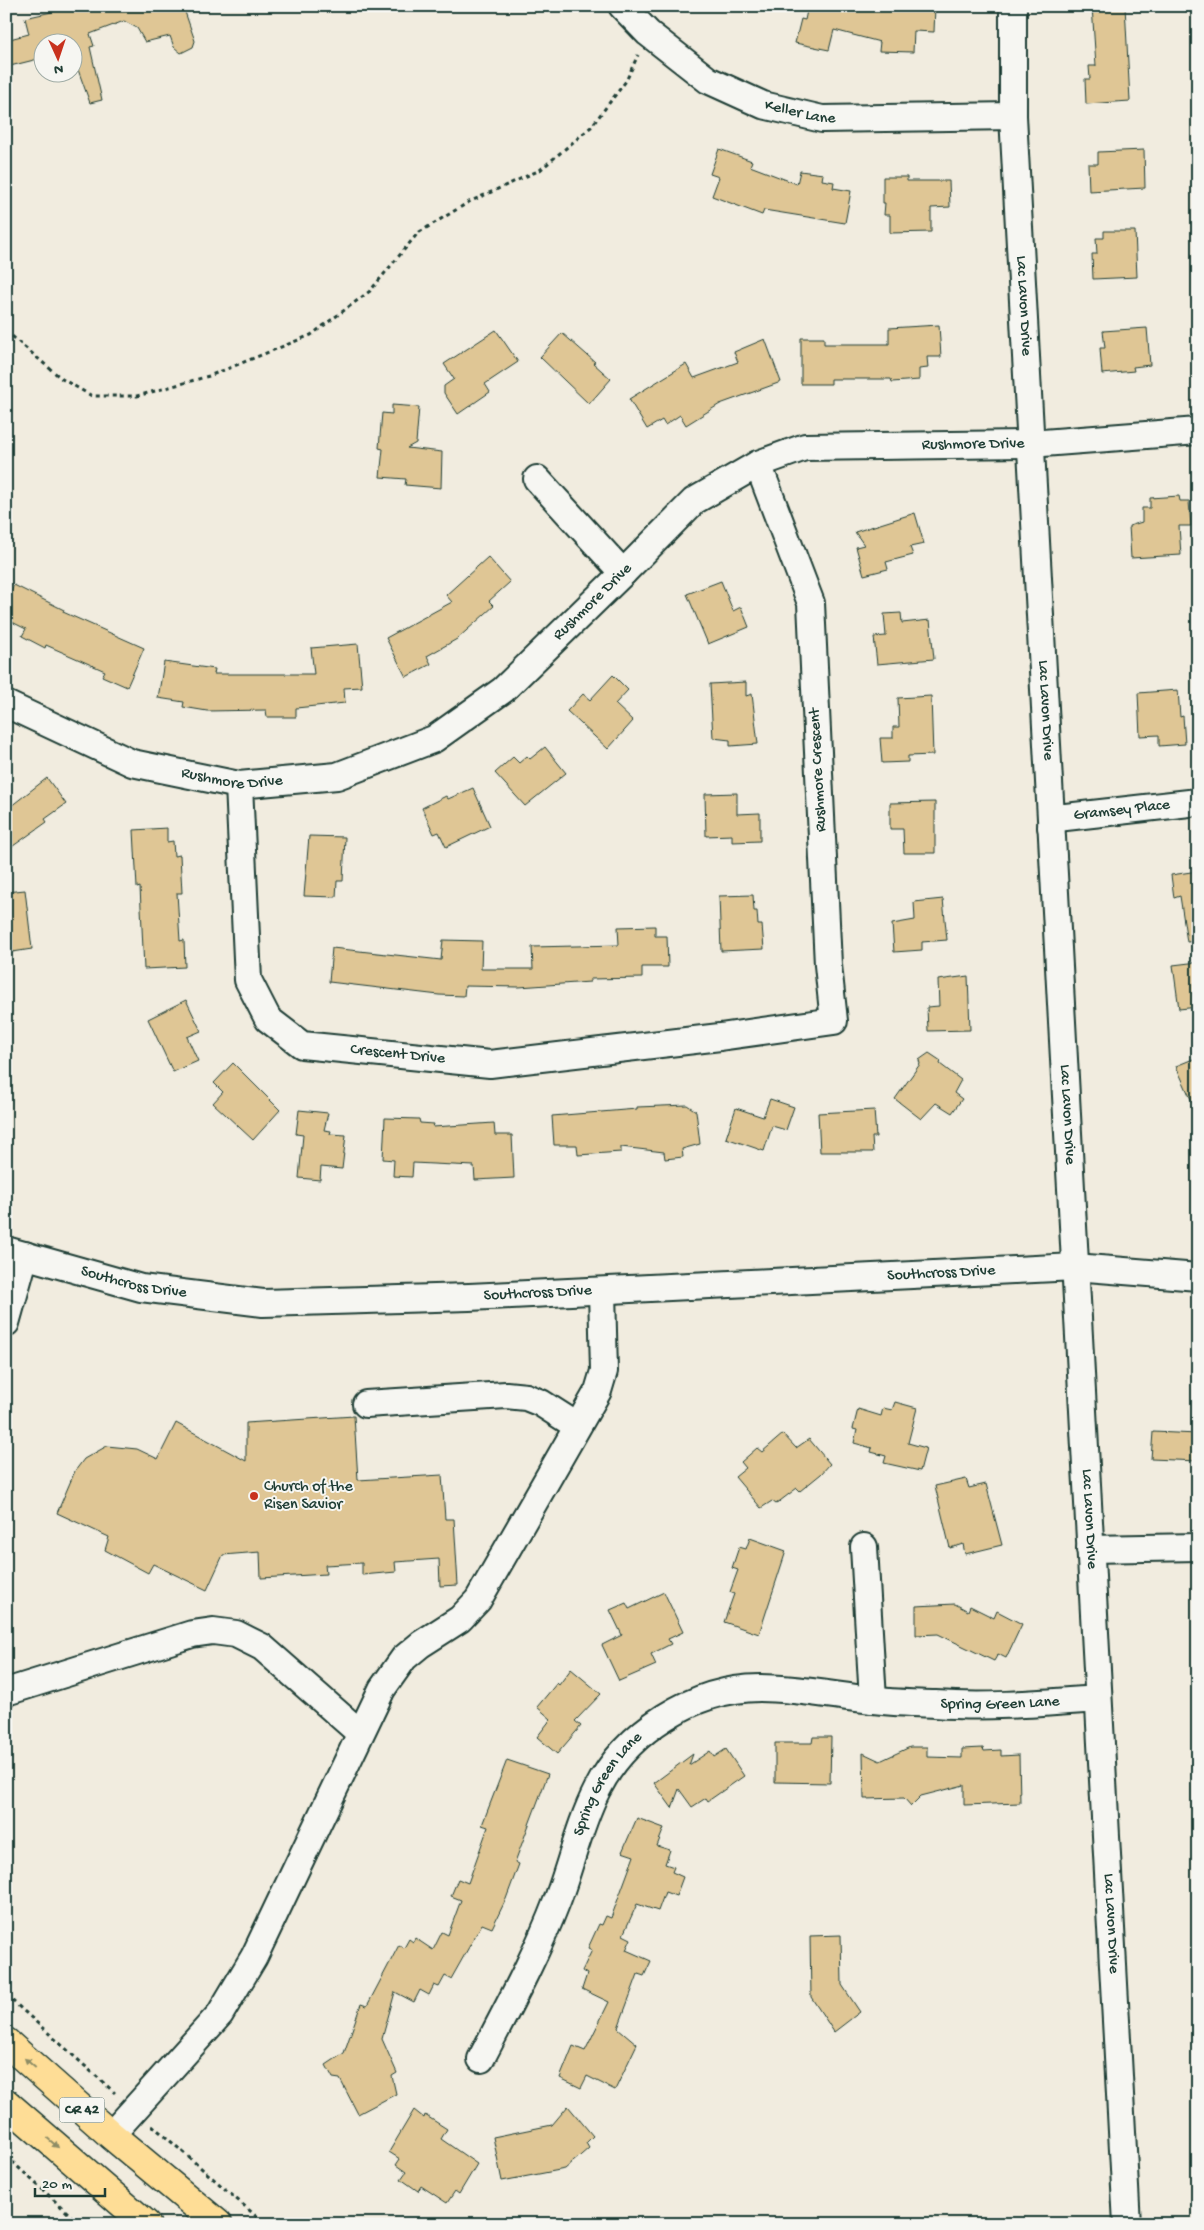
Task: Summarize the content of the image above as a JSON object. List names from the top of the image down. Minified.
{"streets":{"highway":["CR 42"],"street":["Keller Lane","Lac Lavon Drive","Rushmore Drive","Rushmore Crescent","Gramsey Place","Crescent Drive","Southcross Drive","Spring Green Lane"]},"crossings":[["Keller Lane","Lac Lavon Drive"],["Lac Lavon Drive","Rushmore Drive"],["Lac Lavon Drive","Gramsey Place"],["Lac Lavon Drive","Southcross Drive"],["Lac Lavon Drive","Spring Green Lane"],["Rushmore Drive","Rushmore Crescent"],["Rushmore Drive","Crescent Drive"],["Rushmore Crescent","Crescent Drive"]],"places":["Church of the Risen Savior"],"scale_bar":"20 m","north":"bottom"}
